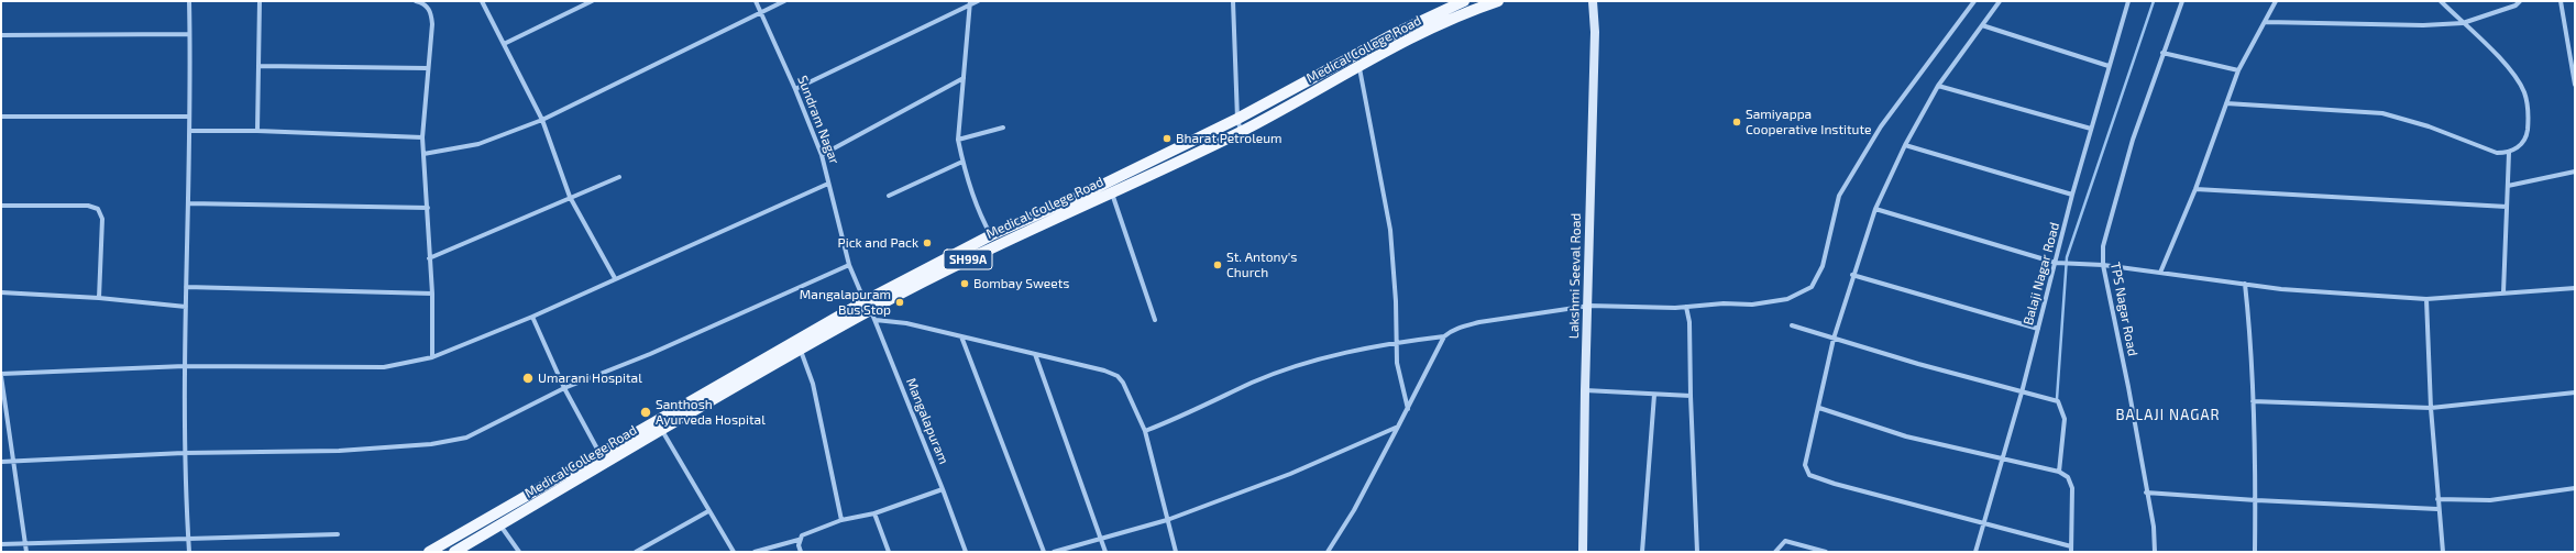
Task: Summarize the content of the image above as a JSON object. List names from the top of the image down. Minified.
{"streets":{"main road":["Medical College Road","SH99A"],"street":["Sundram Nagar","Balaji Nagar Road","Lakshmi Seeval Road","TPS Nagar Road","Mangalapuram"]},"crossings":[["Medical College Road","Sundram Nagar"],["Medical College Road","Mangalapuram"],["Sundram Nagar","Mangalapuram"]],"districts":["BALAJI NAGAR"],"places":["Samiyappa Cooperative Institute","Bharat Petroleum","Pick and Pack","St. Antony's Church","Bombay Sweets","Mangalapuram Bus Stop","Umarani Hospital","Santhosh Ayurveda Hospital"]}
